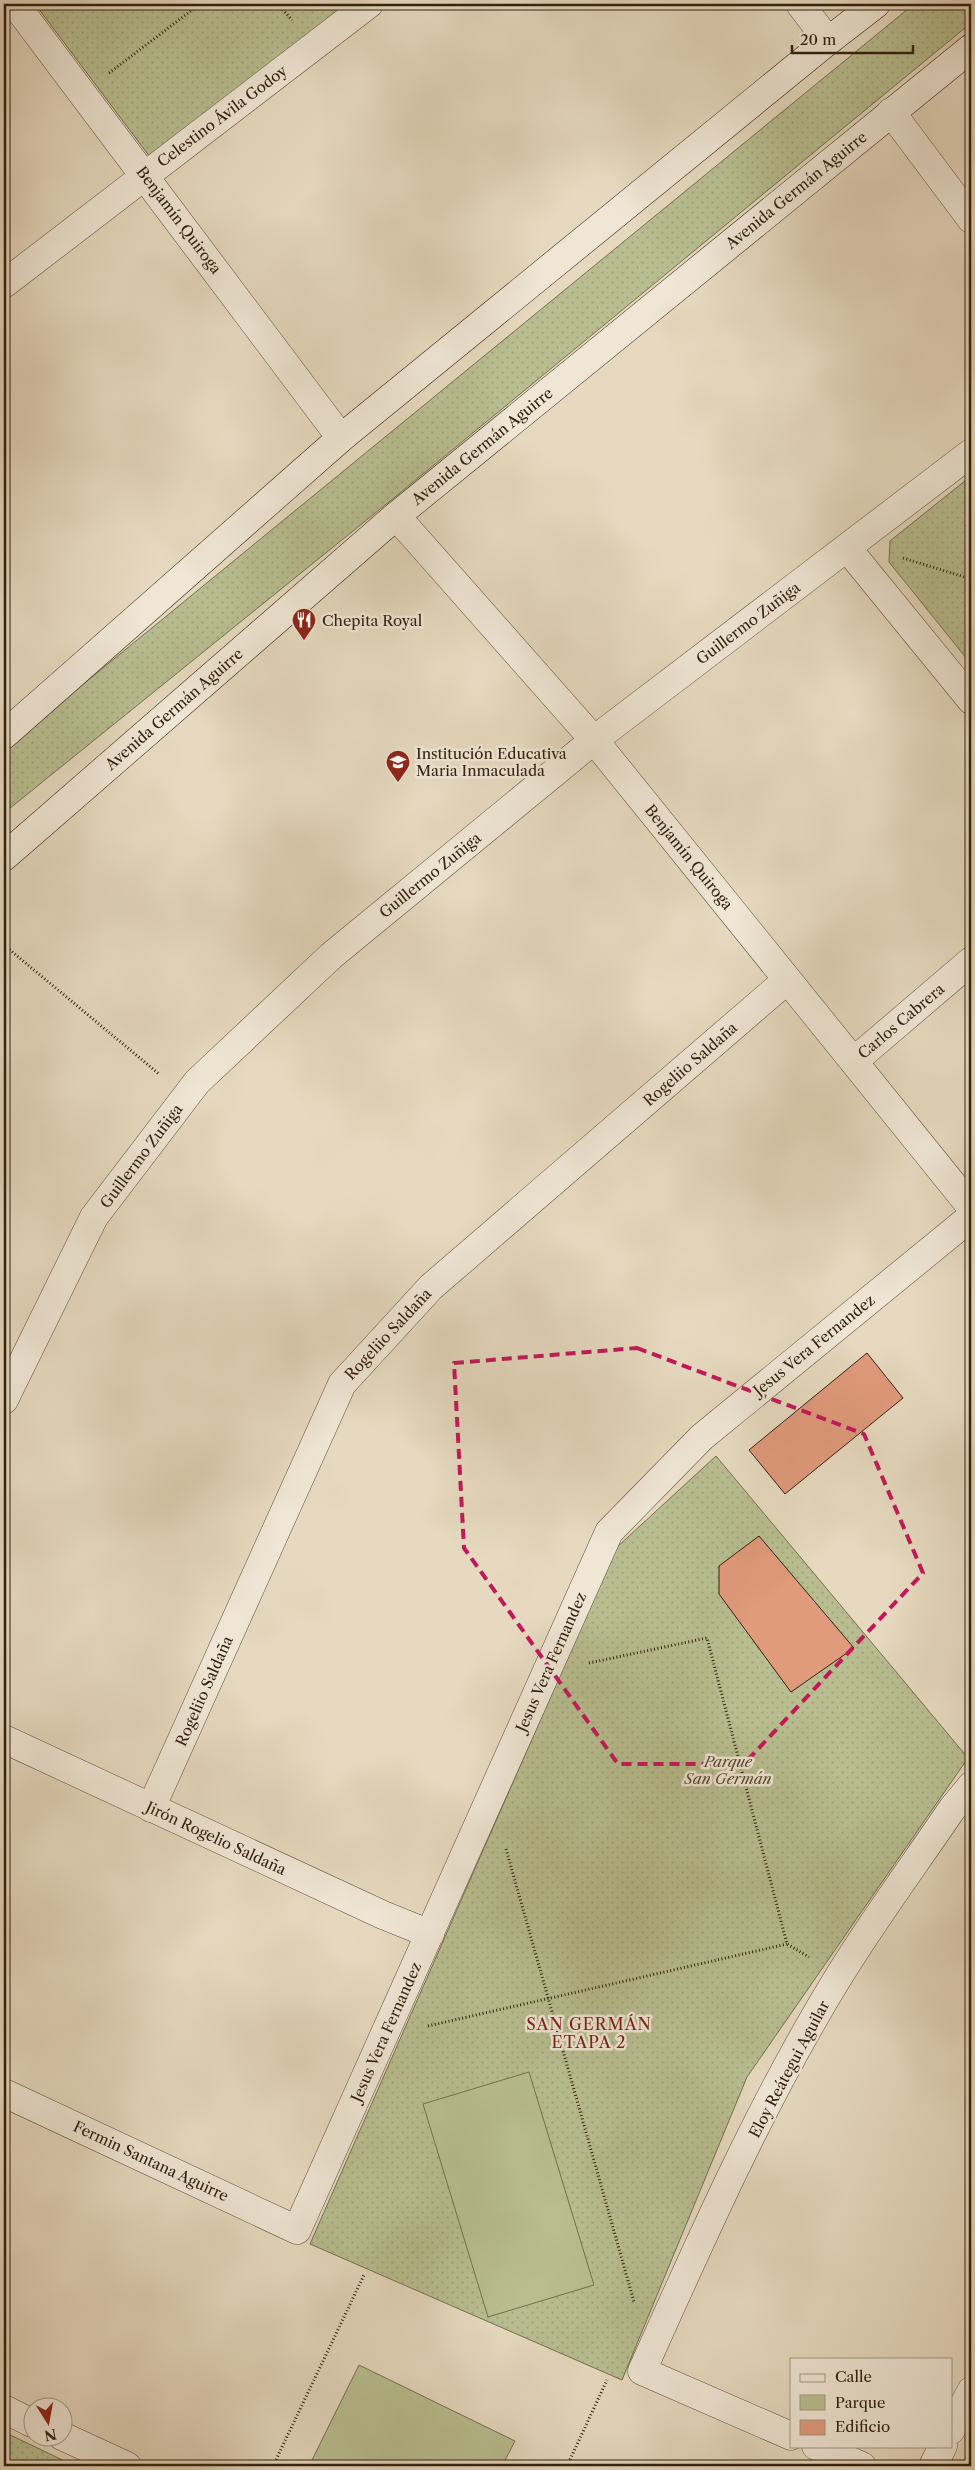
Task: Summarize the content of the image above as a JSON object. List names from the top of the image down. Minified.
{"streets":{"street":["Celestino Ávila Godoy","Avenida Germán Aguirre","Benjamín Quiroga","Guillermo Zuñiga","Carlos Cabrera","Rogeliio Saldaña","Jesus Vera Fernandez","Jirón Rogelio Saldaña","Eloy Reátegui Aguilar","Fermin Santana Aguirre"]},"crossings":[["Celestino Ávila Godoy","Benjamín Quiroga"],["Avenida Germán Aguirre","Benjamín Quiroga"],["Benjamín Quiroga","Guillermo Zuñiga"],["Benjamín Quiroga","Carlos Cabrera"],["Benjamín Quiroga","Rogeliio Saldaña"],["Rogeliio Saldaña","Jirón Rogelio Saldaña"],["Jesus Vera Fernandez","Jirón Rogelio Saldaña"],["Jesus Vera Fernandez","Fermin Santana Aguirre"]],"districts":["SAN GERMÁN ETAPA 2"],"parks":["Parque San Germán"],"places":{"restaurant":["Chepita Royal"],"school or university":["Institución Educativa Maria Inmaculada"]},"legend":["Calle","Parque","Edificio"],"scale_bar":"20 m","north":"bottom"}
